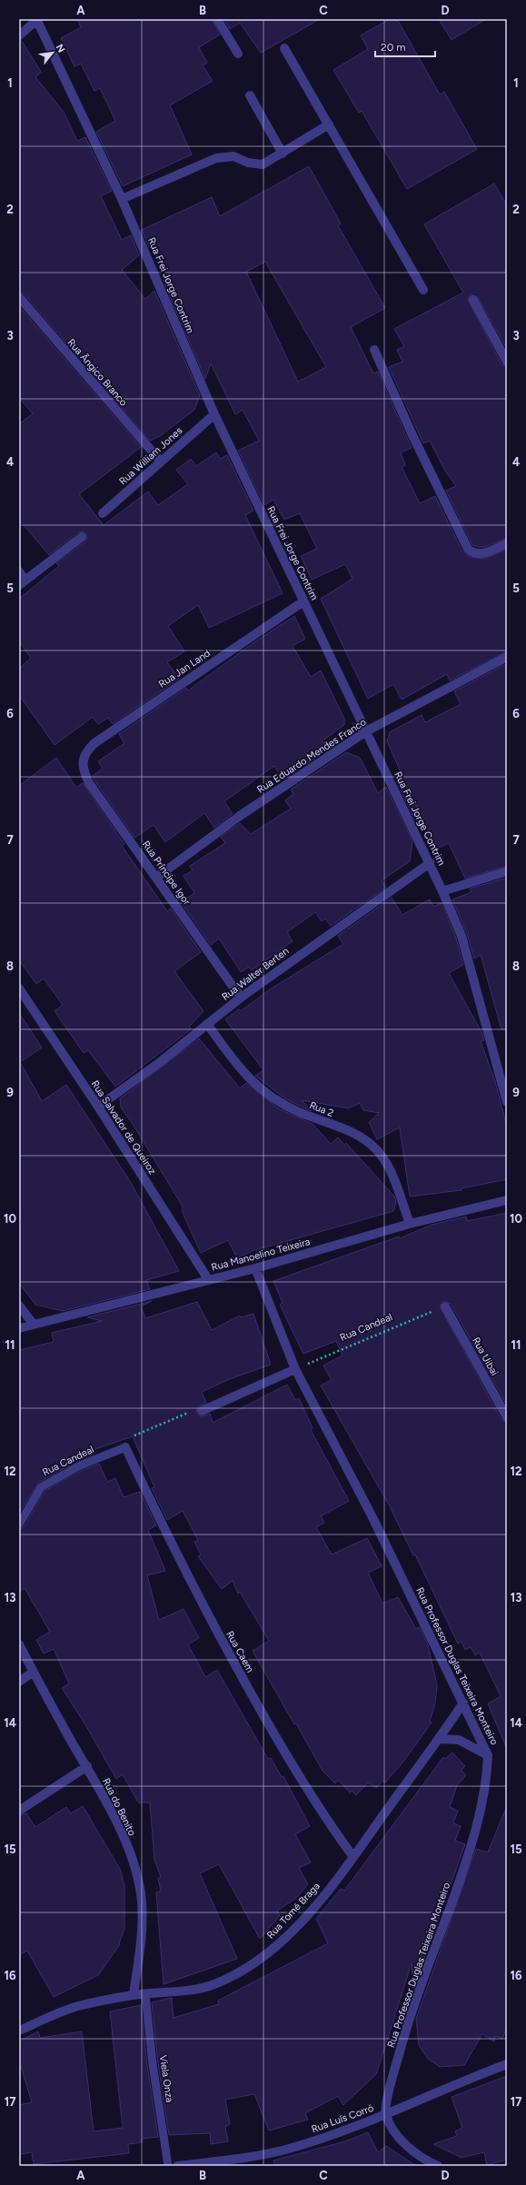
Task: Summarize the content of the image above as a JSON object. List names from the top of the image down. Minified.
{"streets":{"street":["Rua Frei Jorge Contrim","Rua Ãngico Branco","Rua William Jones","Rua Jan Land","Rua Eduardo Mendes Franco","Rua Príncipe Igor","Rua Walter Berten","Rua 2","Rua Salvador de Queiroz","Rua Manoelino Teixeira","Rua Uibai","Rua Caem","Rua Professor Duglas Teixeira Monteiro","Rua do Benito","Rua Tomé Braga","Rua Luís Corró"],"lane":["Rua Candeal","Viela Onza"]},"crossings":[["Rua Frei Jorge Contrim","Rua William Jones"],["Rua Frei Jorge Contrim","Rua Jan Land"],["Rua Frei Jorge Contrim","Rua Eduardo Mendes Franco"],["Rua Frei Jorge Contrim","Rua Walter Berten"],["Rua Ãngico Branco","Rua William Jones"],["Rua Jan Land","Rua Príncipe Igor"],["Rua Eduardo Mendes Franco","Rua Príncipe Igor"],["Rua Príncipe Igor","Rua Walter Berten"],["Rua Walter Berten","Rua 2"],["Rua Walter Berten","Rua Salvador de Queiroz"],["Rua 2","Rua Manoelino Teixeira"],["Rua Salvador de Queiroz","Rua Manoelino Teixeira"],["Rua Manoelino Teixeira","Rua Professor Duglas Teixeira Monteiro"],["Rua Candeal","Rua Uibai"],["Rua Candeal","Rua Caem"],["Rua Candeal","Rua Professor Duglas Teixeira Monteiro"],["Rua Caem","Rua Tomé Braga"],["Rua Professor Duglas Teixeira Monteiro","Rua Tomé Braga"],["Rua Professor Duglas Teixeira Monteiro","Rua Luís Corró"],["Rua do Benito","Rua Tomé Braga"],["Rua Tomé Braga","Viela Onza"]],"scale_bar":"20 m","north":"top right","grid":{"columns":["A","B","C","D"],"rows":["1","2","3","4","5","6","7","8","9","10","11","12","13","14","15","16","17"]}}
